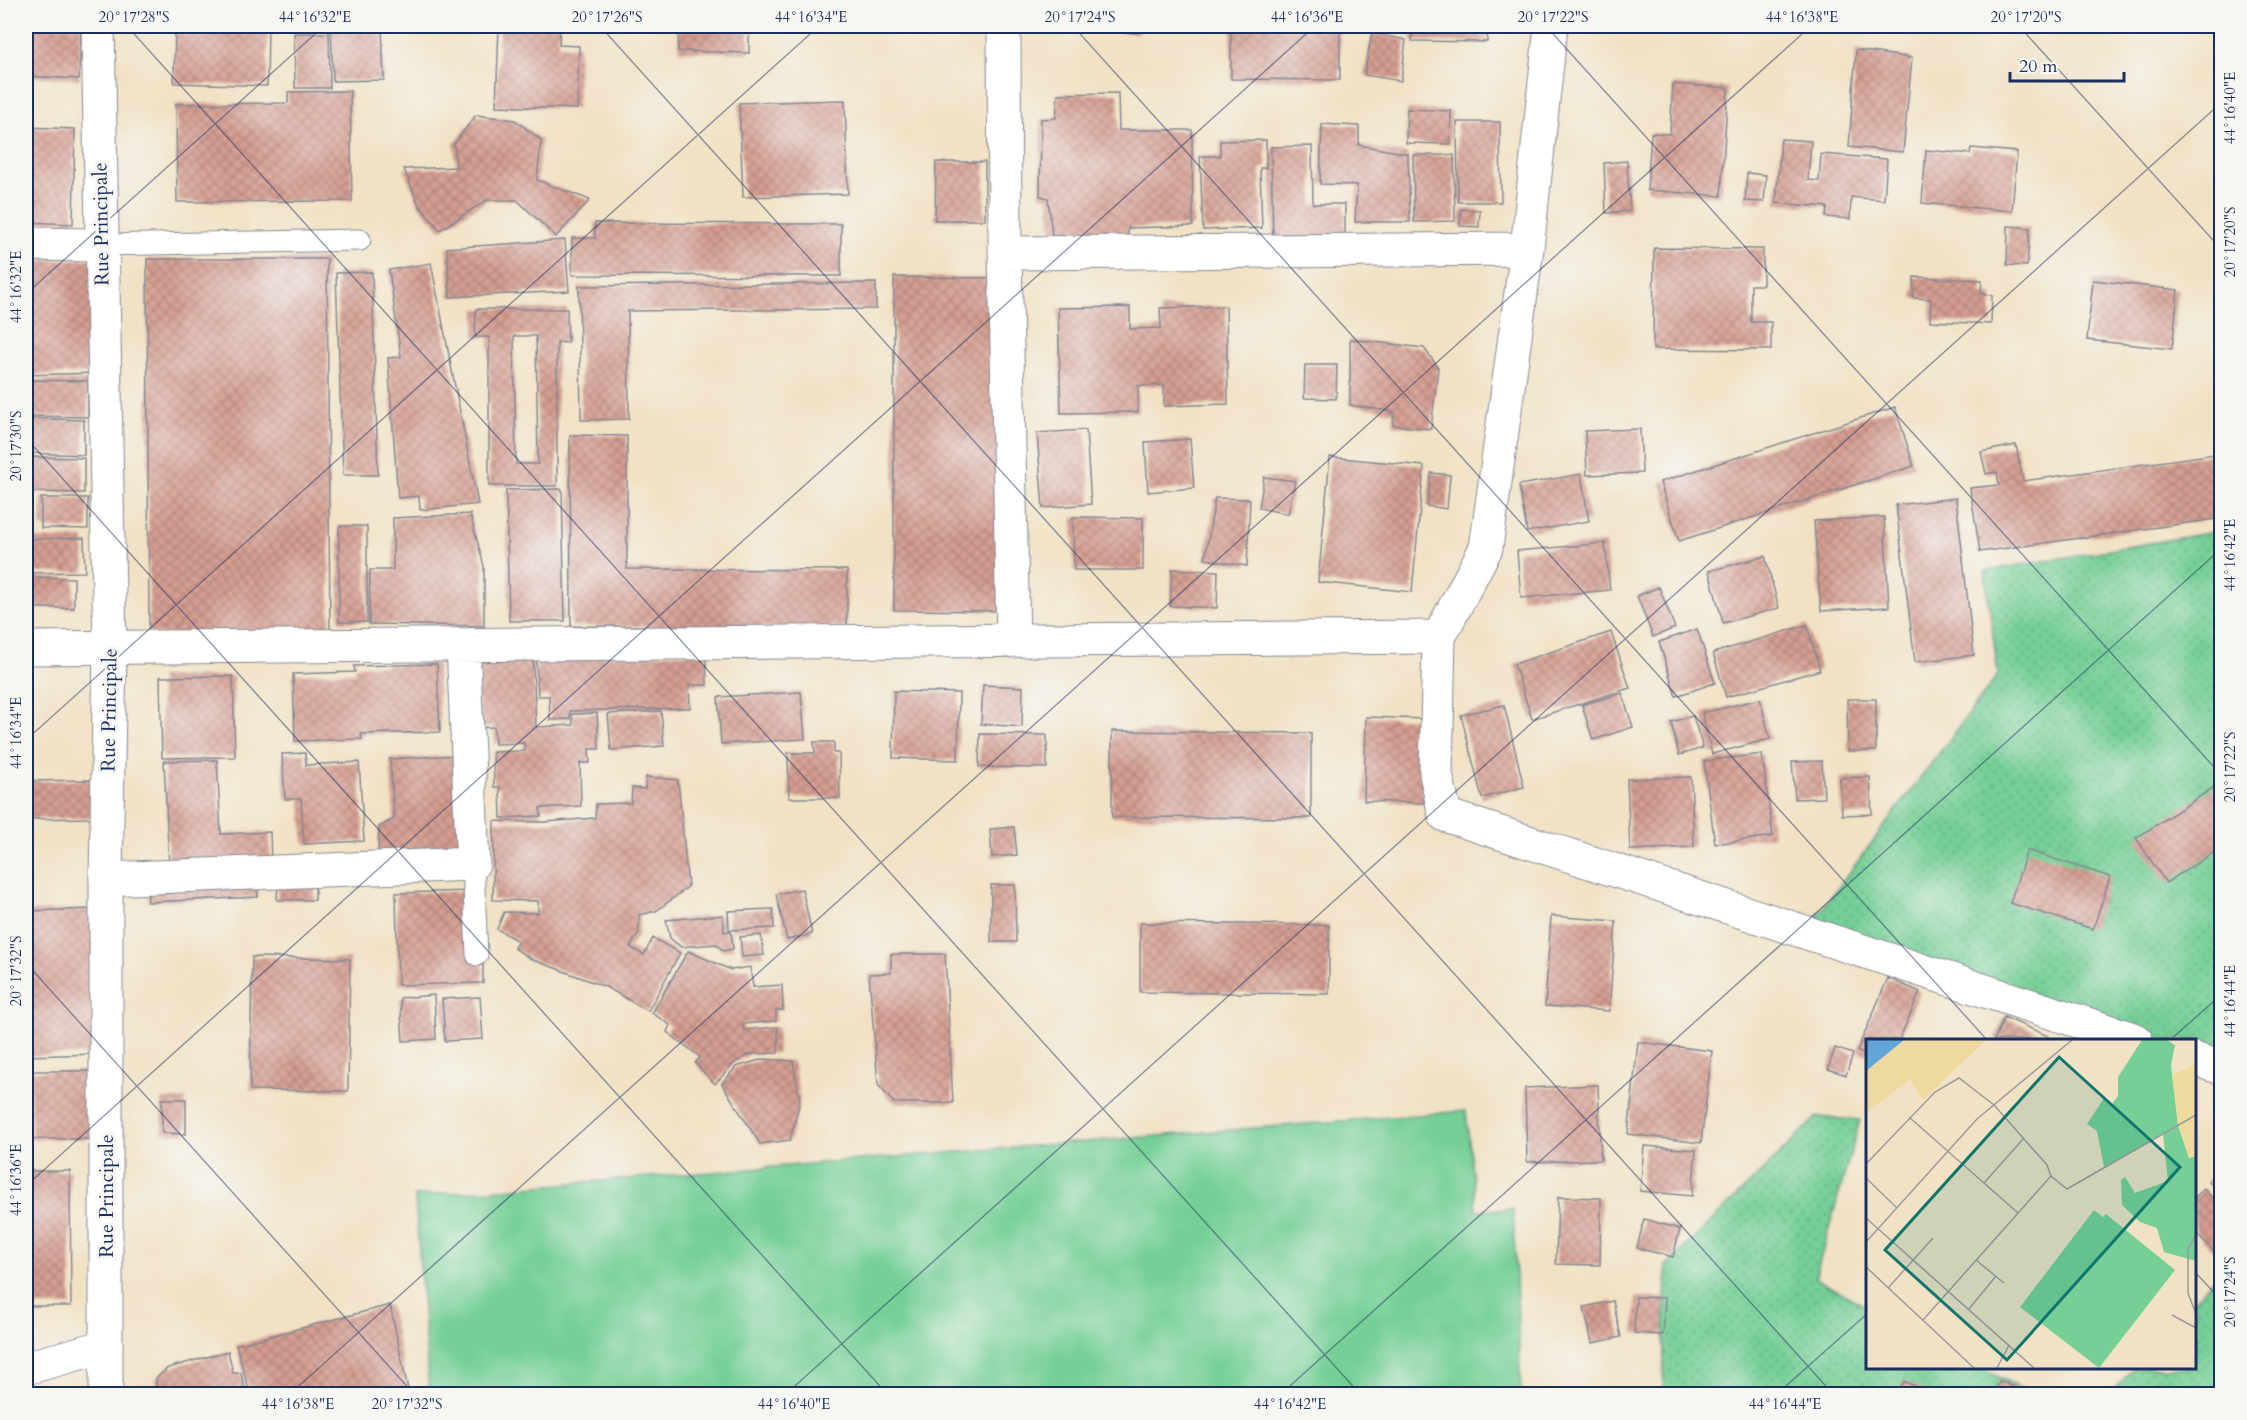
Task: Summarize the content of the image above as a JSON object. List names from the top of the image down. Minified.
{"streets":{"street":["Rue Principale"]},"scale_bar":"20 m","coordinates":["20°17'28\"S","44°16'32\"E","20°17'26\"S","44°16'34\"E","20°17'24\"S","44°16'36\"E","20°17'22\"S","44°16'38\"E","20°17'20\"S","44°16'40\"E","20°17'30\"S","44°16'42\"E","20°17'32\"S","44°16'44\"E"]}
